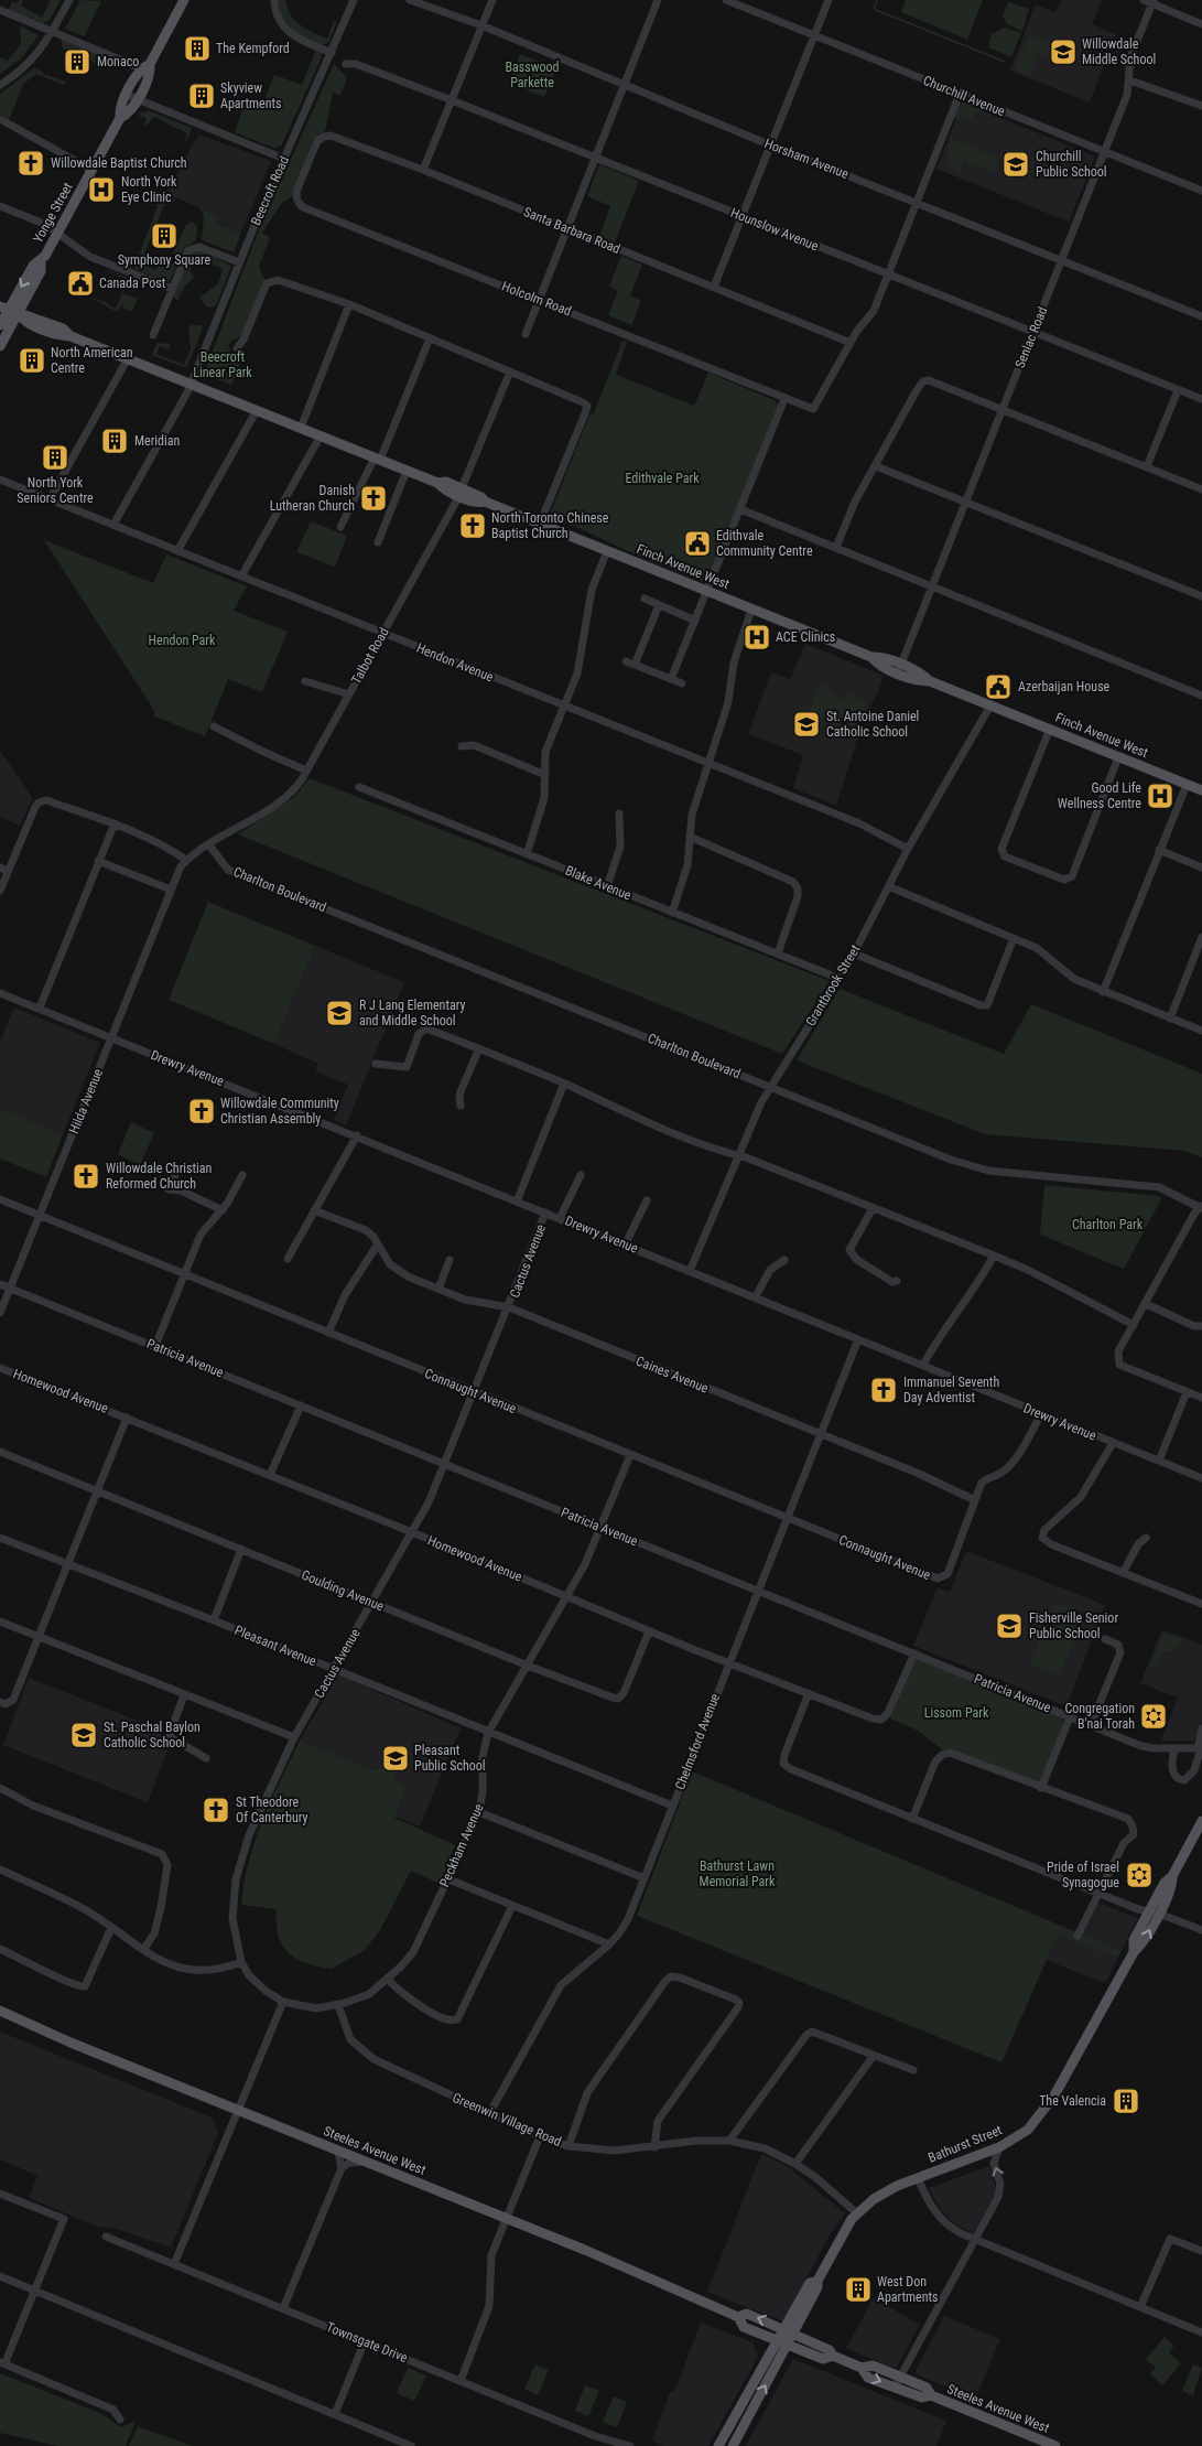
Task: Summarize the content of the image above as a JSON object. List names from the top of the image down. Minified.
{"streets":{"main road":["Yonge Street","Finch Avenue West","Bathurst Street","Steeles Avenue West"],"street":["Churchill Avenue","Horsham Avenue","Beecroft Road","Hounslow Avenue","Santa Barbara Road","Holcolm Road","Senlac Road","Talbot Road","Hendon Avenue","Blake Avenue","Charlton Boulevard","Grantbrook Street","Drewry Avenue","Hilda Avenue","Cactus Avenue","Patricia Avenue","Caines Avenue","Homewood Avenue","Connaught Avenue","Goulding Avenue","Pleasant Avenue","Chelmsford Avenue","Peckham Avenue","Greenwin Village Road","Townsgate Drive"]},"crossings":[["Churchill Avenue","Senlac Road"],["Horsham Avenue","Senlac Road"],["Beecroft Road","Finch Avenue West"],["Beecroft Road","Hendon Avenue"],["Yonge Street","Finch Avenue West"],["Hounslow Avenue","Senlac Road"],["Santa Barbara Road","Holcolm Road"],["Senlac Road","Finch Avenue West"],["Finch Avenue West","Talbot Road"],["Finch Avenue West","Grantbrook Street"],["Talbot Road","Hendon Avenue"],["Talbot Road","Charlton Boulevard"],["Talbot Road","Hilda Avenue"],["Hendon Avenue","Grantbrook Street"],["Blake Avenue","Grantbrook Street"],["Charlton Boulevard","Grantbrook Street"],["Grantbrook Street","Drewry Avenue"],["Drewry Avenue","Hilda Avenue"],["Drewry Avenue","Cactus Avenue"],["Drewry Avenue","Chelmsford Avenue"],["Hilda Avenue","Patricia Avenue"],["Hilda Avenue","Connaught Avenue"],["Cactus Avenue","Patricia Avenue"],["Cactus Avenue","Caines Avenue"],["Cactus Avenue","Homewood Avenue"],["Cactus Avenue","Connaught Avenue"],["Cactus Avenue","Goulding Avenue"],["Cactus Avenue","Pleasant Avenue"],["Cactus Avenue","Peckham Avenue"],["Patricia Avenue","Homewood Avenue"],["Patricia Avenue","Chelmsford Avenue"],["Patricia Avenue","Peckham Avenue"],["Caines Avenue","Connaught Avenue"],["Caines Avenue","Chelmsford Avenue"],["Homewood Avenue","Goulding Avenue"],["Homewood Avenue","Chelmsford Avenue"],["Homewood Avenue","Peckham Avenue"],["Connaught Avenue","Chelmsford Avenue"],["Connaught Avenue","Peckham Avenue"],["Goulding Avenue","Peckham Avenue"],["Pleasant Avenue","Chelmsford Avenue"],["Pleasant Avenue","Peckham Avenue"],["Chelmsford Avenue","Greenwin Village Road"],["Peckham Avenue","Greenwin Village Road"],["Greenwin Village Road","Bathurst Street"],["Bathurst Street","Steeles Avenue West"]],"parks":["Basswood Parkette","Beecroft Linear Park","Edithvale Park","Hendon Park","Charlton Park","Lissom Park","Bathurst Lawn Memorial Park"],"places":{"building":["The Kempford","Monaco","Skyview Apartments","Symphony Square","North American Centre","Meridian","North York Seniors Centre","The Valencia","West Don Apartments"],"school or university":["Willowdale Middle School","Churchill Public School","St. Antoine Daniel Catholic School","R J Lang Elementary and Middle School","Fisherville Senior Public School","St. Paschal Baylon Catholic School","Pleasant Public School"],"church":["Willowdale Baptist Church","Danish Lutheran Church","North Toronto Chinese Baptist Church","Willowdale Community Christian Assembly","Willowdale Christian Reformed Church","Immanuel Seventh Day Adventist","St Theodore Of Canterbury"],"hospital":["North York Eye Clinic","ACE Clinics","Good Life Wellness Centre"],"public building":["Canada Post","Edithvale Community Centre","Azerbaijan House"],"synagogue":["Congregation B'nai Torah","Pride of Israel Synagogue"]}}
